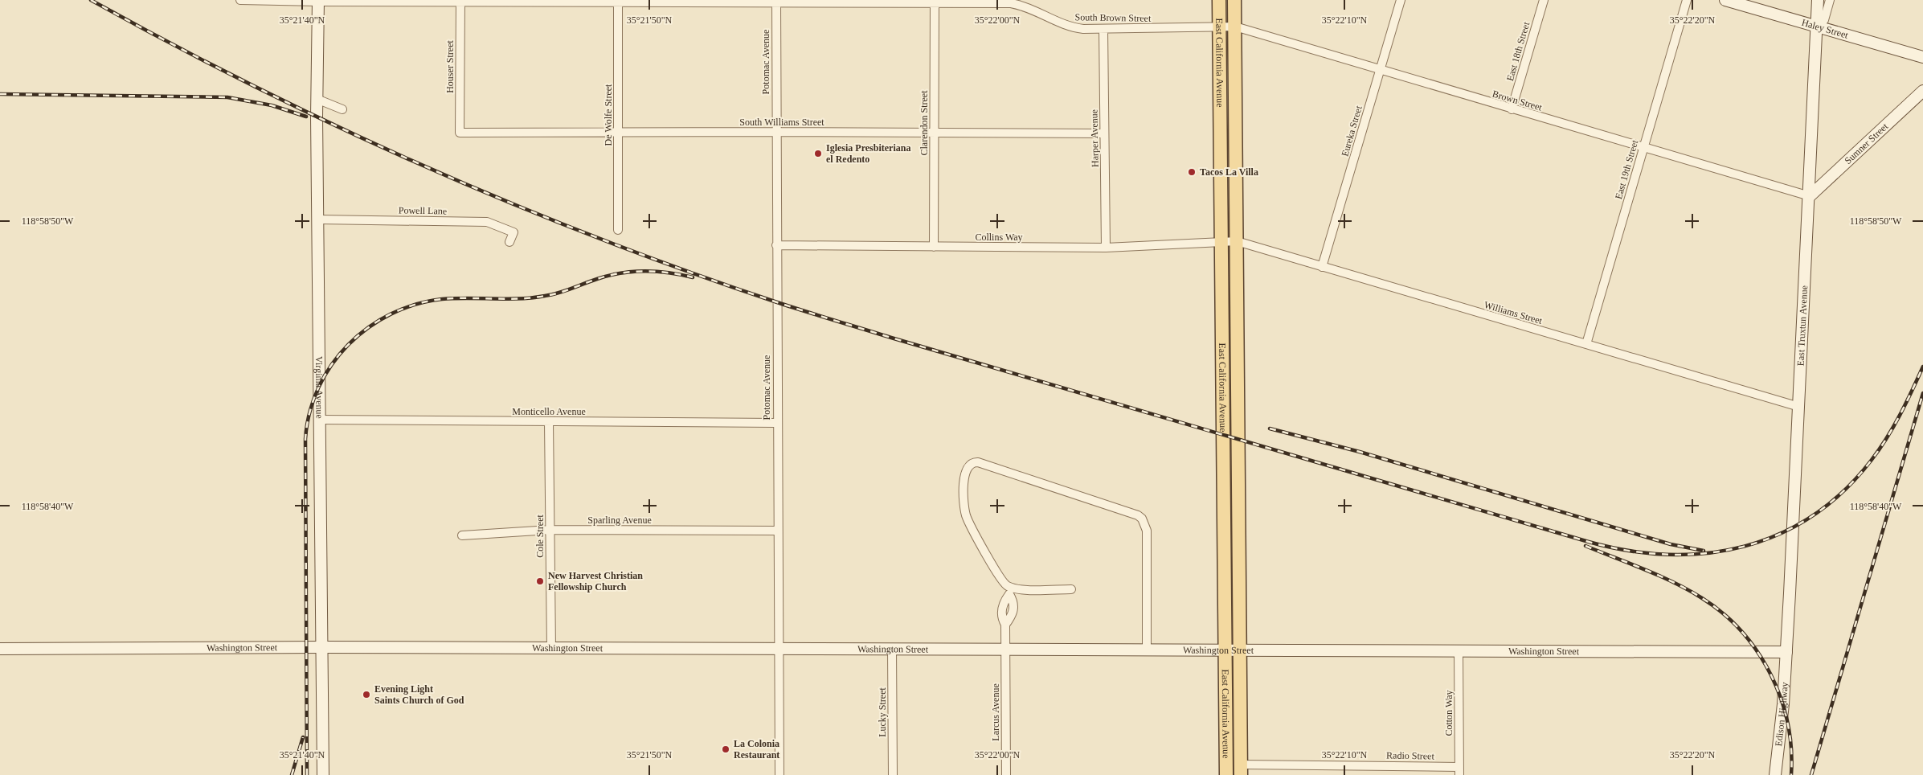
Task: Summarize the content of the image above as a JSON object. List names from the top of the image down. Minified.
{"streets":{"main road":["East California Avenue"],"street":["South Brown Street","Haley Street","East 18th Street","Potomac Avenue","Houser Street","Brown Street","De Wolfe Street","South Williams Street","Clarendon Street","Eureka Street","Harper Avenue","Sumner Street","East 19th Street","Powell Lane","Collins Way","Williams Street","East Truxtun Avenue","Virginia Avenue","Monticello Avenue","Sparling Avenue","Cole Street","Washington Street","Lucky Street","Larcus Avenue","Cotton Way","Edison Highway","Radio Street"]},"crossings":[["South Brown Street","Potomac Avenue"],["South Brown Street","East California Avenue"],["South Brown Street","Houser Street"],["South Brown Street","Brown Street"],["South Brown Street","De Wolfe Street"],["South Brown Street","Clarendon Street"],["South Brown Street","Harper Avenue"],["South Brown Street","Virginia Avenue"],["Haley Street","East Truxtun Avenue"],["East 18th Street","Brown Street"],["Potomac Avenue","South Williams Street"],["Potomac Avenue","Collins Way"],["Potomac Avenue","Monticello Avenue"],["Potomac Avenue","Sparling Avenue"],["Potomac Avenue","Washington Street"],["East California Avenue","Brown Street"],["East California Avenue","Collins Way"],["East California Avenue","Williams Street"],["East California Avenue","Washington Street"],["East California Avenue","Radio Street"],["Houser Street","South Williams Street"],["Brown Street","Eureka Street"],["Brown Street","Sumner Street"],["Brown Street","East 19th Street"],["Brown Street","East Truxtun Avenue"],["De Wolfe Street","South Williams Street"],["South Williams Street","Clarendon Street"],["South Williams Street","Harper Avenue"],["Clarendon Street","Collins Way"],["Eureka Street","Williams Street"],["Harper Avenue","Collins Way"],["Sumner Street","East Truxtun Avenue"],["East 19th Street","Williams Street"],["Powell Lane","Virginia Avenue"],["Collins Way","Williams Street"],["Williams Street","East Truxtun Avenue"],["East Truxtun Avenue","Washington Street"],["East Truxtun Avenue","Edison Highway"],["Virginia Avenue","Monticello Avenue"],["Virginia Avenue","Washington Street"],["Monticello Avenue","Cole Street"],["Sparling Avenue","Cole Street"],["Cole Street","Washington Street"],["Washington Street","Lucky Street"],["Washington Street","Larcus Avenue"],["Washington Street","Cotton Way"],["Washington Street","Edison Highway"],["Cotton Way","Radio Street"]],"places":["Iglesia Presbiteriana el Redento","Tacos La Villa","New Harvest Christian Fellowship Church","Evening Light Saints Church of God","La Colonia Restaurant"],"coordinates":["35°21'40\"N","35°21'50\"N","35°22'00\"N","35°22'10\"N","35°22'20\"N","118°58'50\"W","118°58'40\"W"]}
